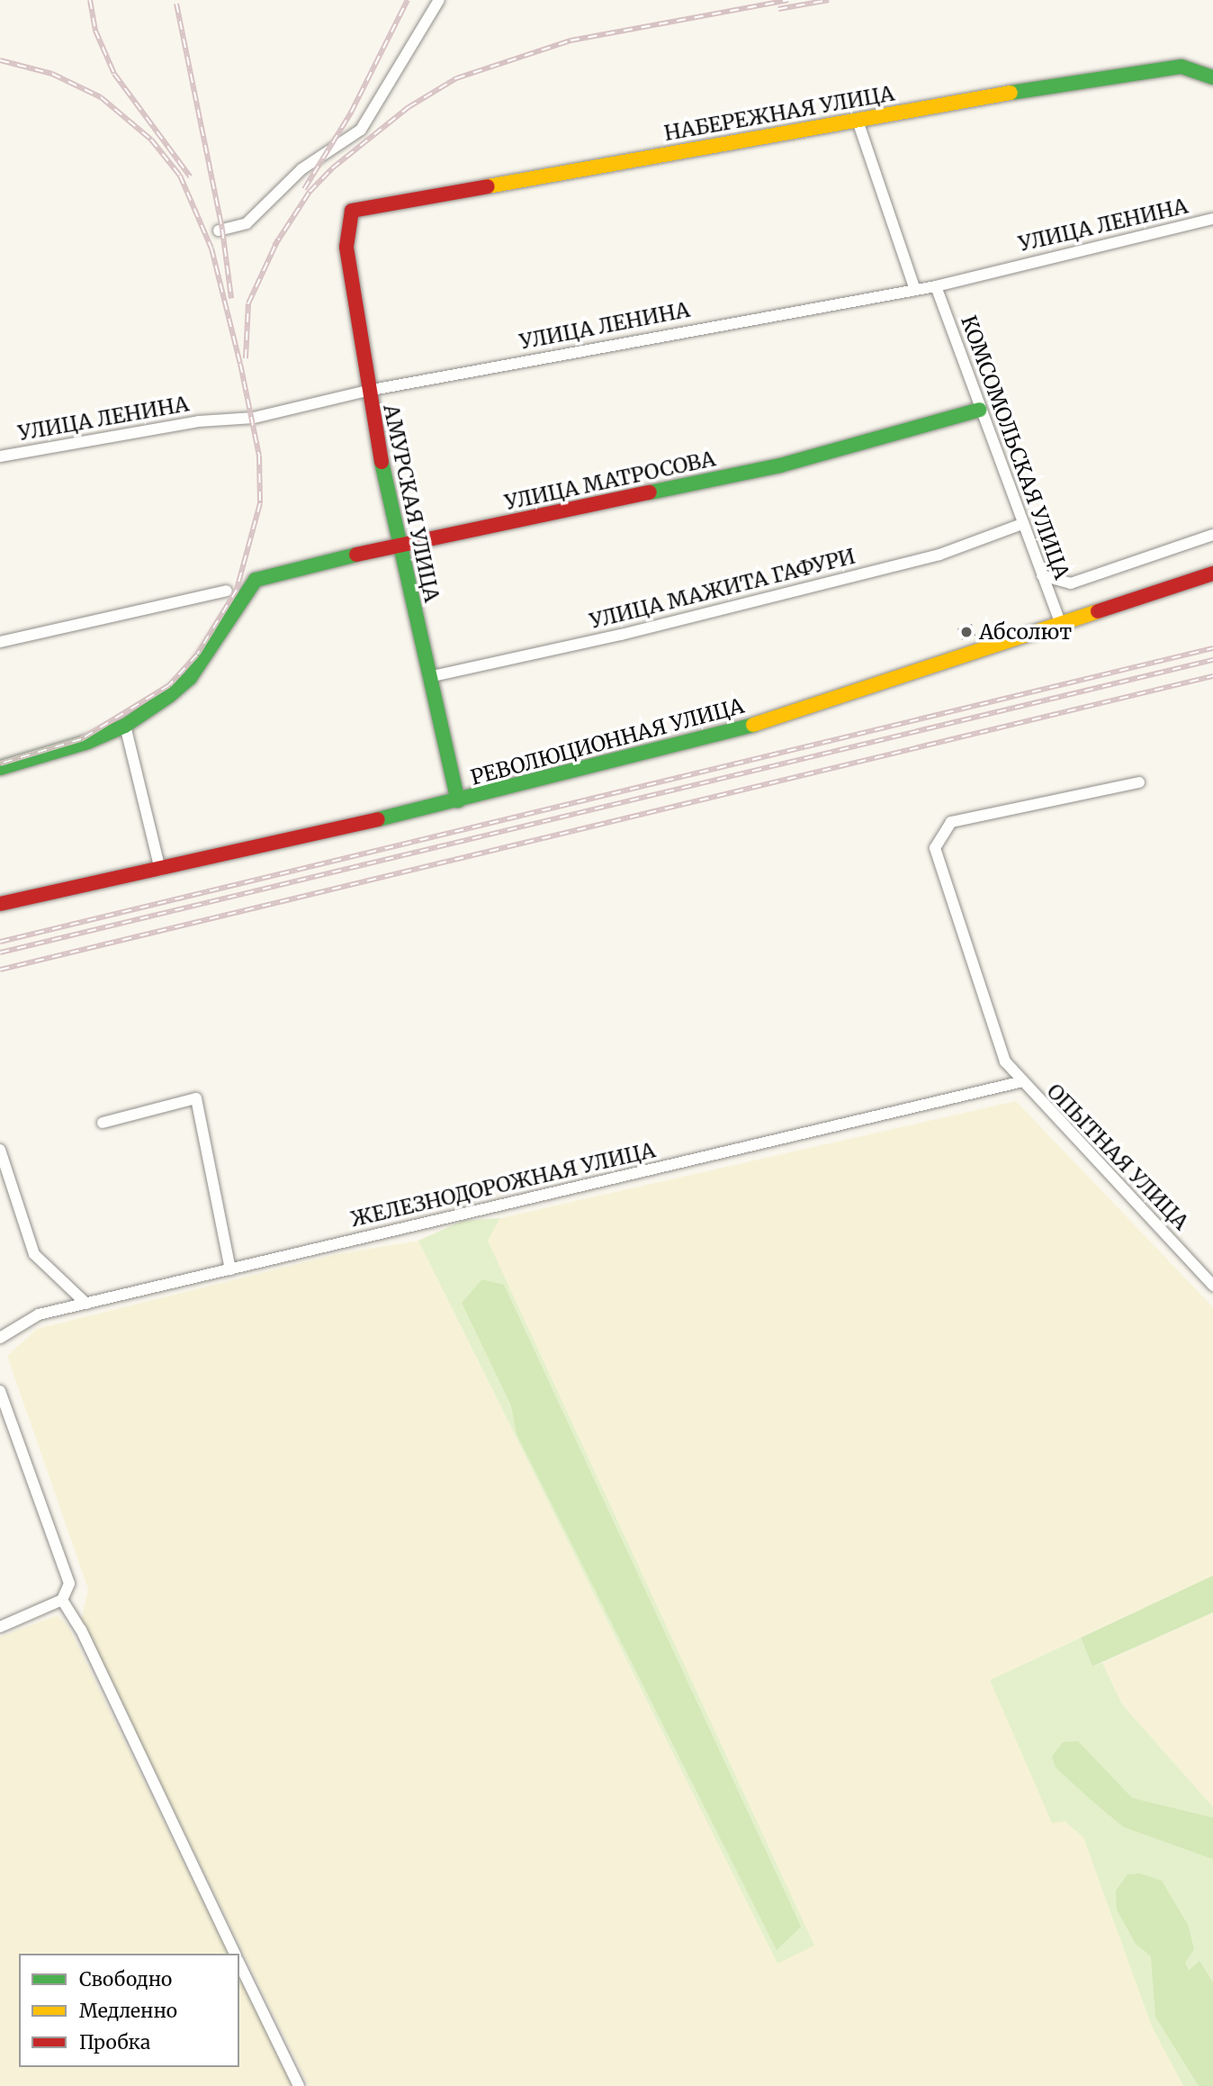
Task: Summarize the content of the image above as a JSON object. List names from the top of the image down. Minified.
{"streets":{"street":["НАБЕРЕЖНАЯ УЛИЦА","УЛИЦА ЛЕНИНА","КОМСОМОЛЬСКАЯ УЛИЦА","УЛИЦА МАТРОСОВА","АМУРСКАЯ УЛИЦА","УЛИЦА МАЖИТА ГАФУРИ","РЕВОЛЮЦИОННАЯ УЛИЦА","ОПЫТНАЯ УЛИЦА","ЖЕЛЕЗНОДОРОЖНАЯ УЛИЦА"]},"crossings":[["НАБЕРЕЖНАЯ УЛИЦА","АМУРСКАЯ УЛИЦА"],["УЛИЦА ЛЕНИНА","КОМСОМОЛЬСКАЯ УЛИЦА"],["УЛИЦА ЛЕНИНА","АМУРСКАЯ УЛИЦА"],["КОМСОМОЛЬСКАЯ УЛИЦА","УЛИЦА МАТРОСОВА"],["КОМСОМОЛЬСКАЯ УЛИЦА","УЛИЦА МАЖИТА ГАФУРИ"],["КОМСОМОЛЬСКАЯ УЛИЦА","РЕВОЛЮЦИОННАЯ УЛИЦА"],["УЛИЦА МАТРОСОВА","АМУРСКАЯ УЛИЦА"],["АМУРСКАЯ УЛИЦА","УЛИЦА МАЖИТА ГАФУРИ"],["АМУРСКАЯ УЛИЦА","РЕВОЛЮЦИОННАЯ УЛИЦА"],["ОПЫТНАЯ УЛИЦА","ЖЕЛЕЗНОДОРОЖНАЯ УЛИЦА"]],"places":["Абсолют"],"legend":["Свободно","Медленно","Пробка"]}
